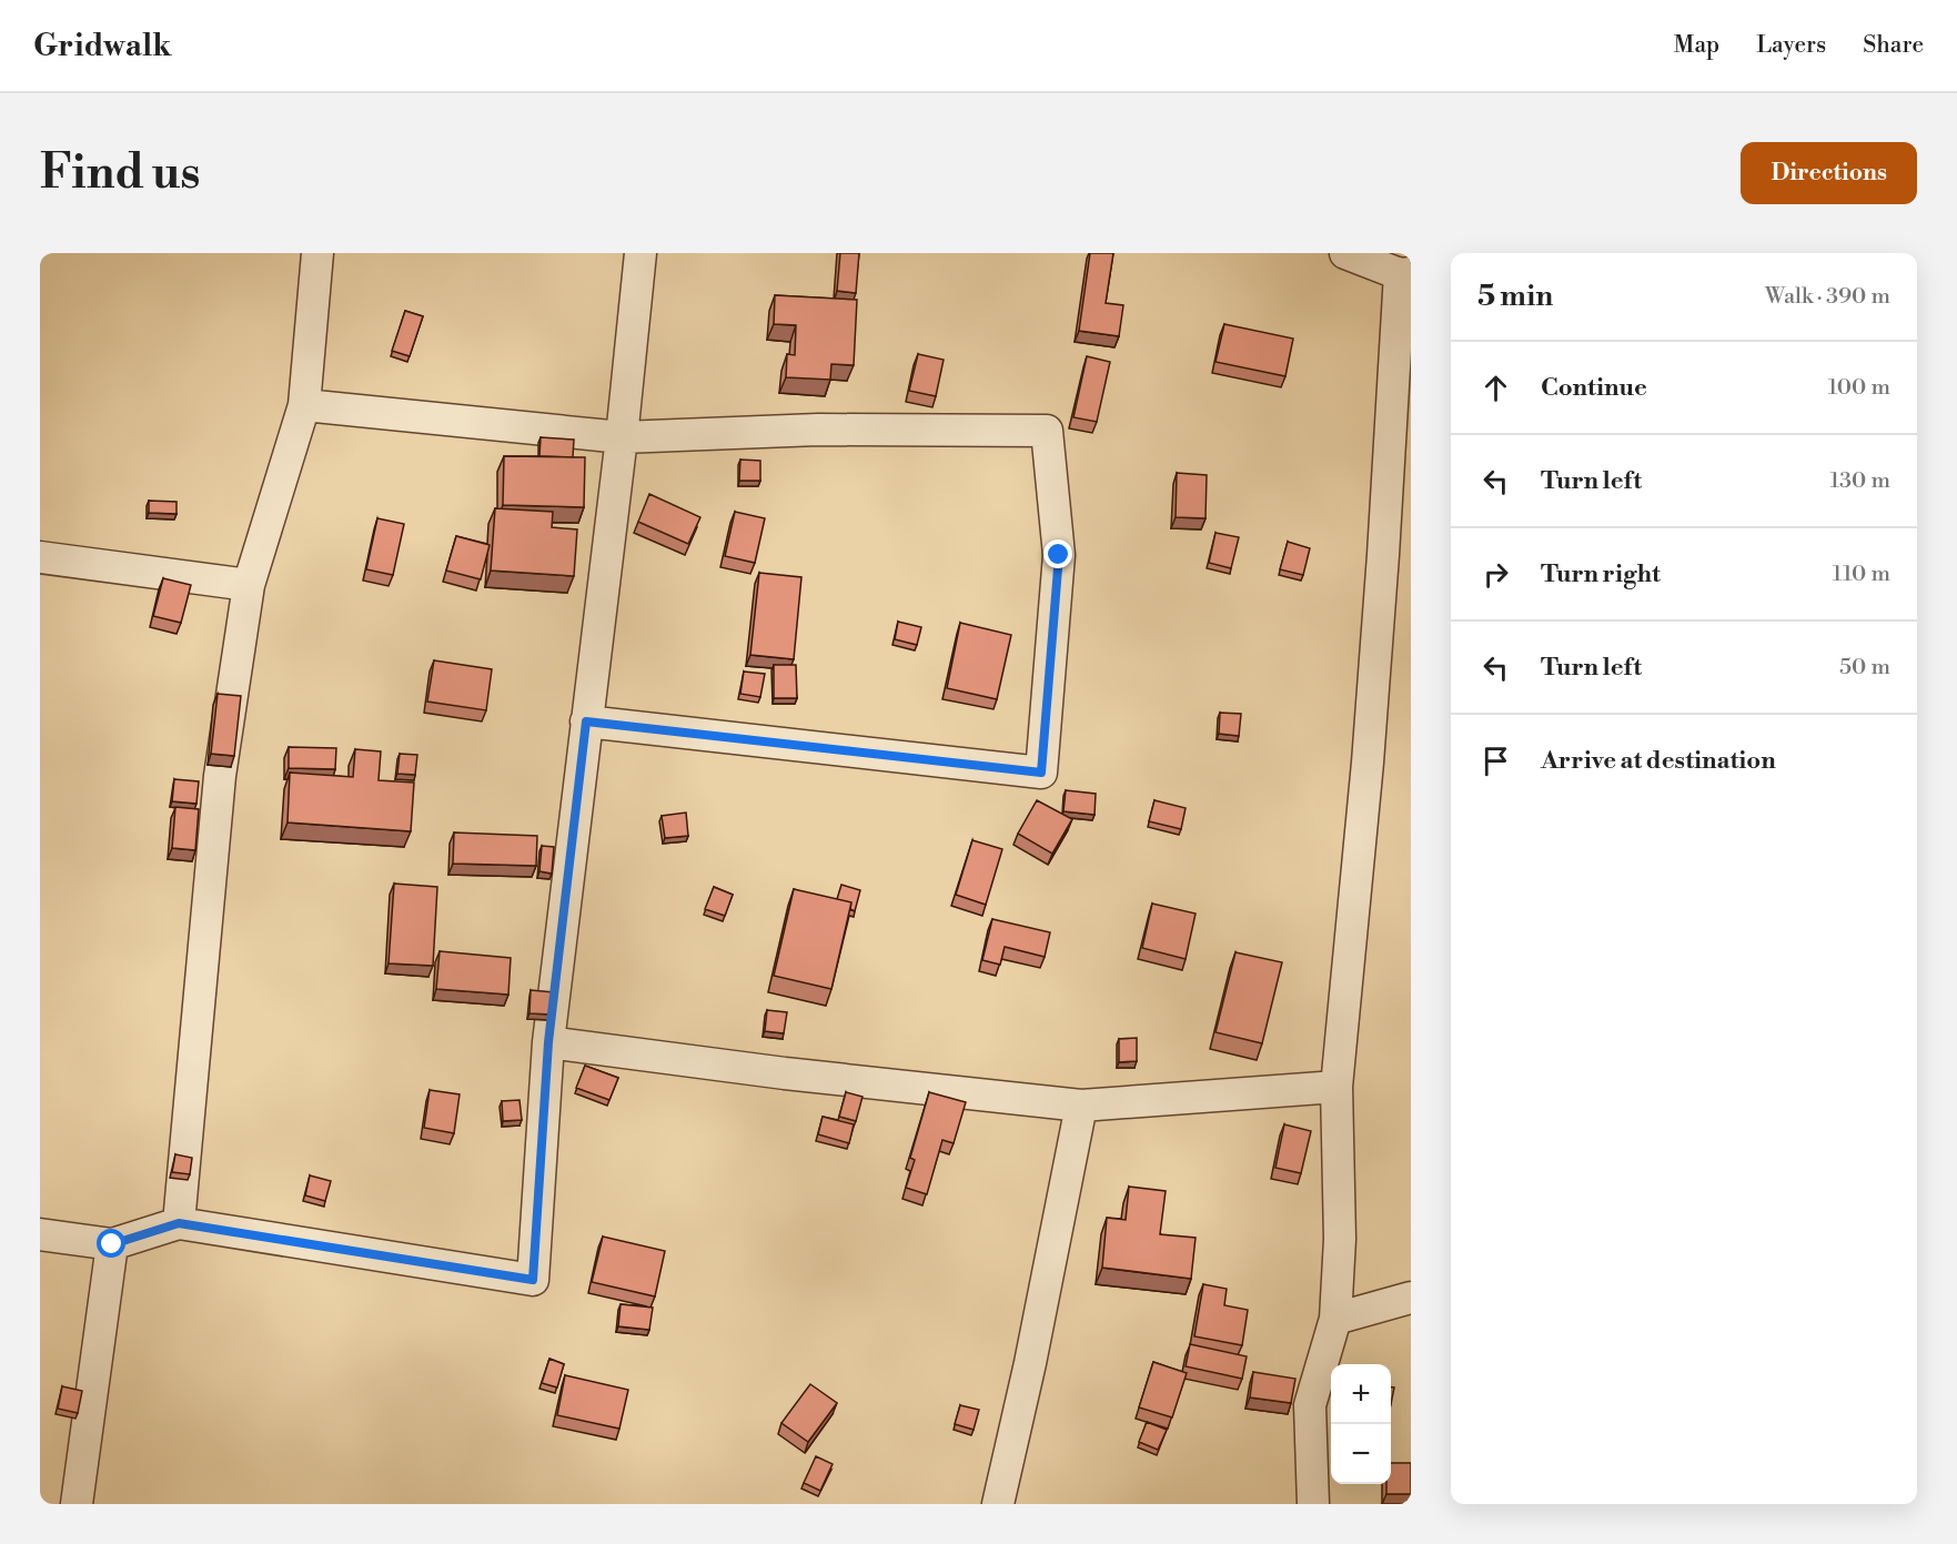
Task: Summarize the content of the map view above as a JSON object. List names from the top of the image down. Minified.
{"page":{"header":"Gridwalk","nav":["Map","Layers","Share"],"buttons":"Directions","title":"Find us","heading":["5 min","Walk · 390 m"],"list":[["Continue","100 m"],["Turn left","130 m"],["Turn right","110 m"],["Turn left","50 m"],"Arrive at destination"],"map_buttons":["+","−"]}}
